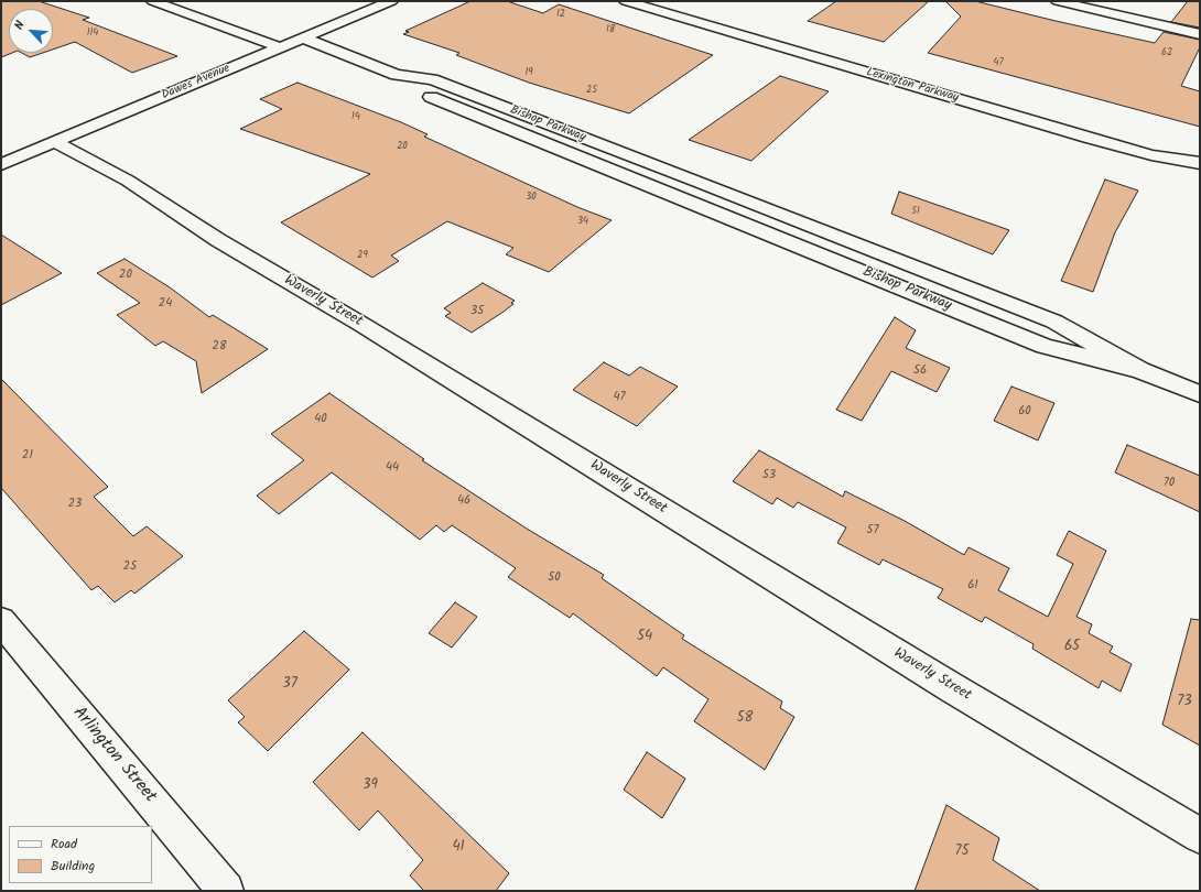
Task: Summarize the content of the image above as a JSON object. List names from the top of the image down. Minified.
{"streets":{"street":["Dawes Avenue","Lexington Parkway","Bishop Parkway","Waverly Street","Arlington Street"]},"crossings":[["Dawes Avenue","Bishop Parkway"],["Dawes Avenue","Waverly Street"]],"house_numbers":["12","18","114","62","47","19","25","14","20","30","51","34","29","20","24","35","28","56","47","60","40","21","44","53","70","46","23","57","25","50","61","54","65","37","73","58","39","41","75"],"legend":["Road","Building"],"north":"top left"}
